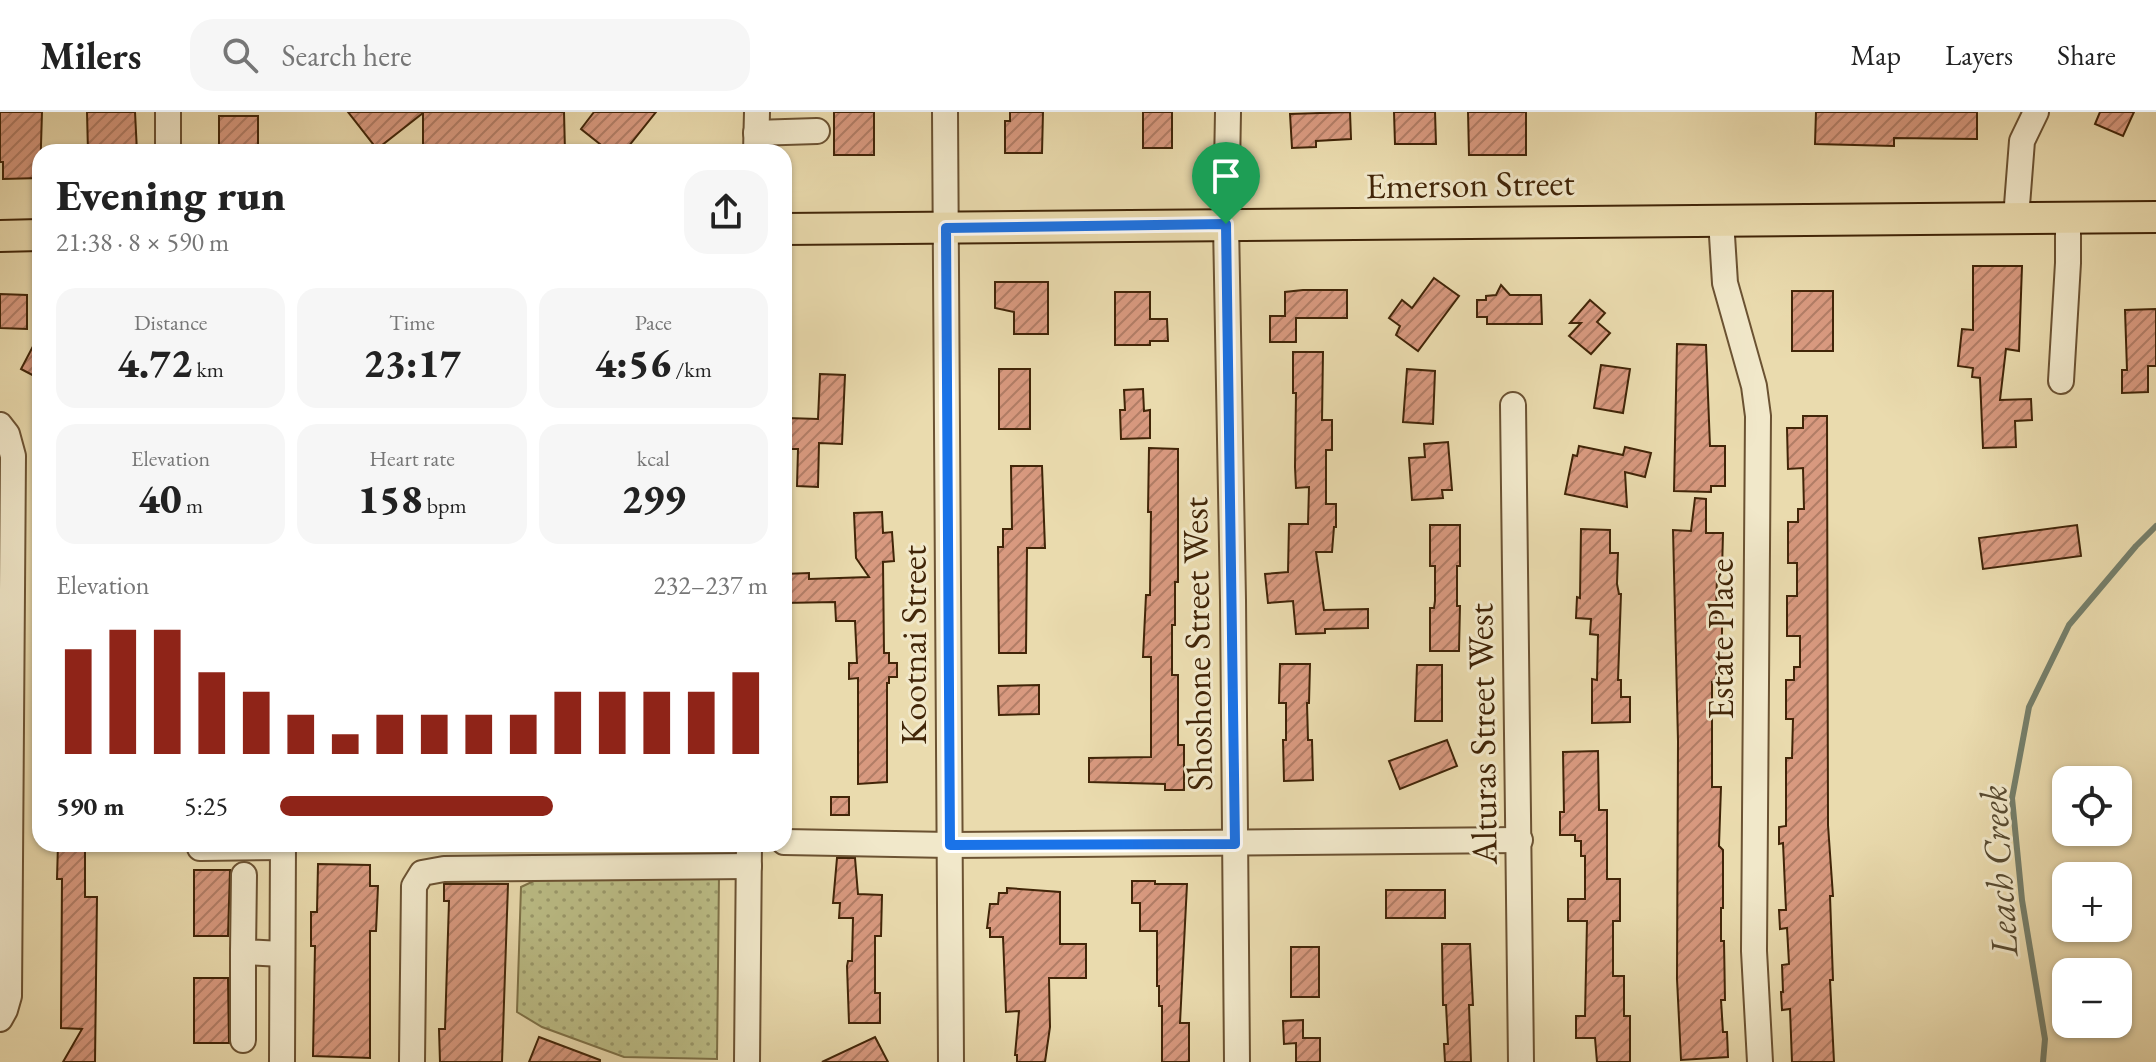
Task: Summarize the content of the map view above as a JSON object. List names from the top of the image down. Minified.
{"streets":{"main road":["Emerson Street"],"street":["Estate Place","Shoshone Street West","Kootnai Street","Alturas Street West"]},"crossings":[["Emerson Street","Estate Place"],["Emerson Street","Shoshone Street West"],["Emerson Street","Kootnai Street"]],"water":["Leach Creek"],"page":{"header":"Milers","search":"Search here","nav":["Map","Layers","Share"],"heading":["Evening run","21:38 · 8 × 590 m"],"stats":[["Distance","4.72 km"],["Time","23:17"],["Pace","4:56 /km"],["Elevation","40 m"],["Heart rate","158 bpm"],["kcal","299"]],"chart":["Elevation","232–237 m"],"map_buttons":["+","−"],"list":[{"name":"590 m","note":"5:25"}]}}
